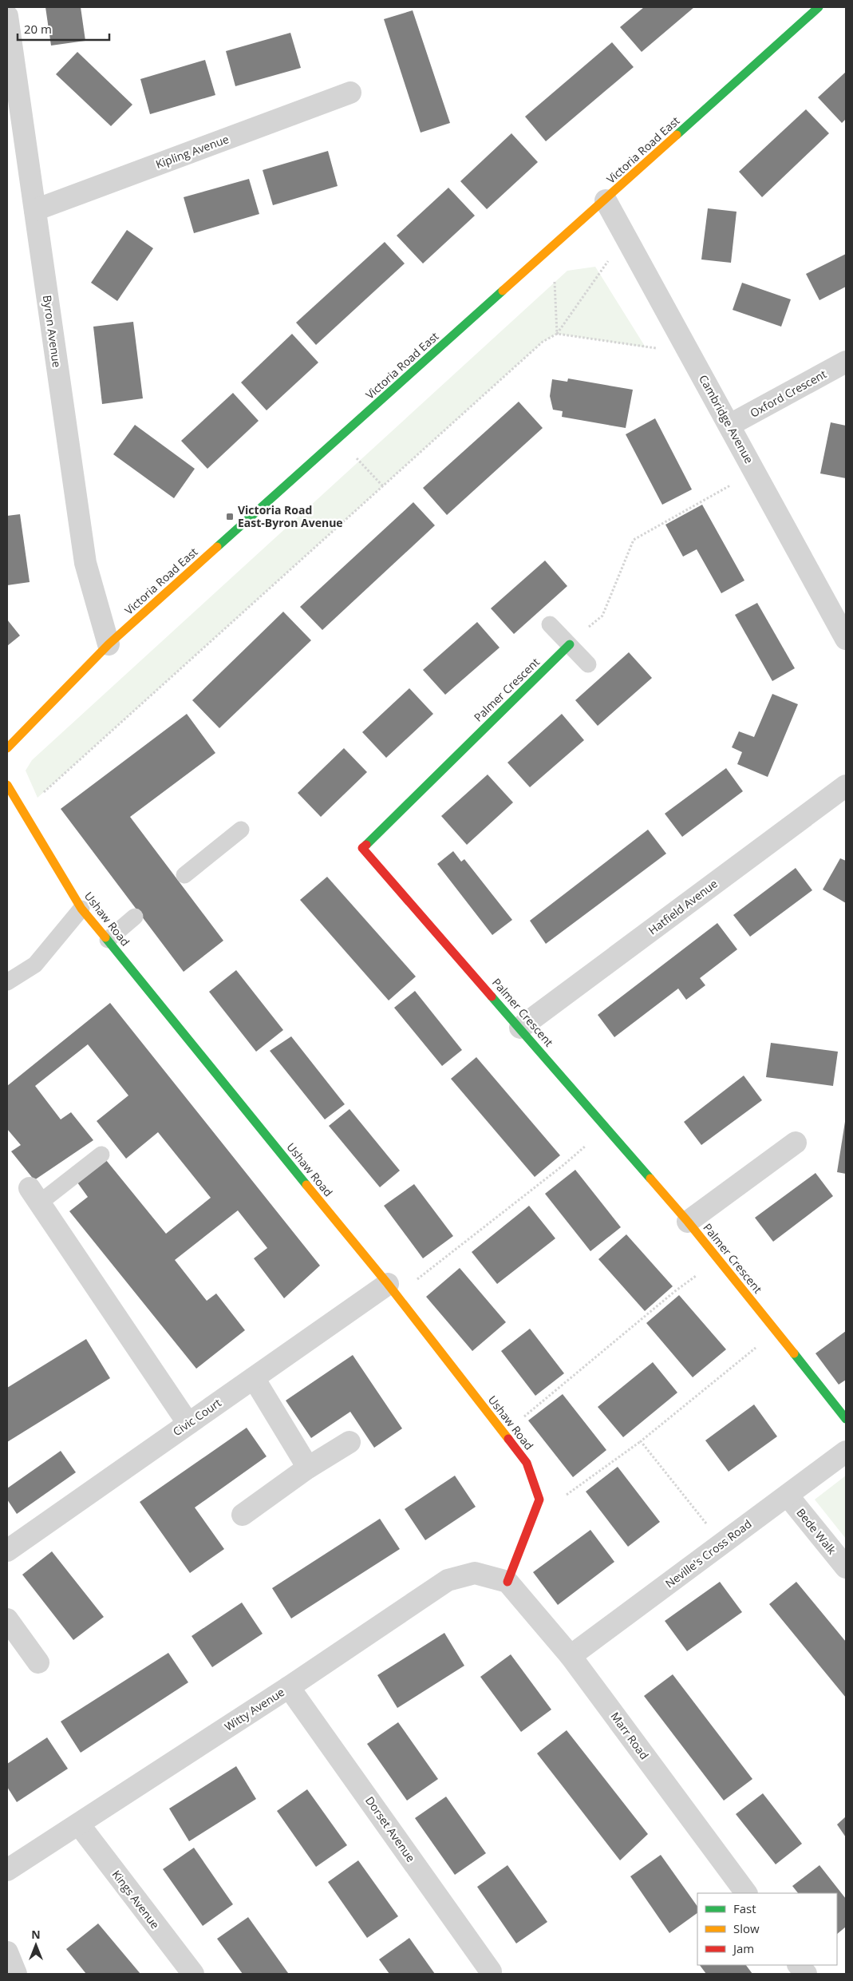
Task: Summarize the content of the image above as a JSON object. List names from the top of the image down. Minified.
{"streets":{"street":["Victoria Road East","Kipling Avenue","Byron Avenue","Oxford Crescent","Cambridge Avenue","Palmer Crescent","Hatfield Avenue","Ushaw Road","Civic Court","Bede Walk","Neville's Cross Road","Witty Avenue","Marr Road","Dorset Avenue","Kings Avenue"]},"crossings":[["Victoria Road East","Byron Avenue"],["Victoria Road East","Cambridge Avenue"],["Kipling Avenue","Byron Avenue"],["Oxford Crescent","Cambridge Avenue"],["Palmer Crescent","Hatfield Avenue"],["Ushaw Road","Civic Court"],["Bede Walk","Neville's Cross Road"],["Neville's Cross Road","Marr Road"],["Witty Avenue","Marr Road"],["Witty Avenue","Dorset Avenue"],["Witty Avenue","Kings Avenue"]],"places":{"transit":["Victoria Road East-Byron Avenue"]},"legend":["Fast","Slow","Jam"],"scale_bar":"20 m","north":"top"}
